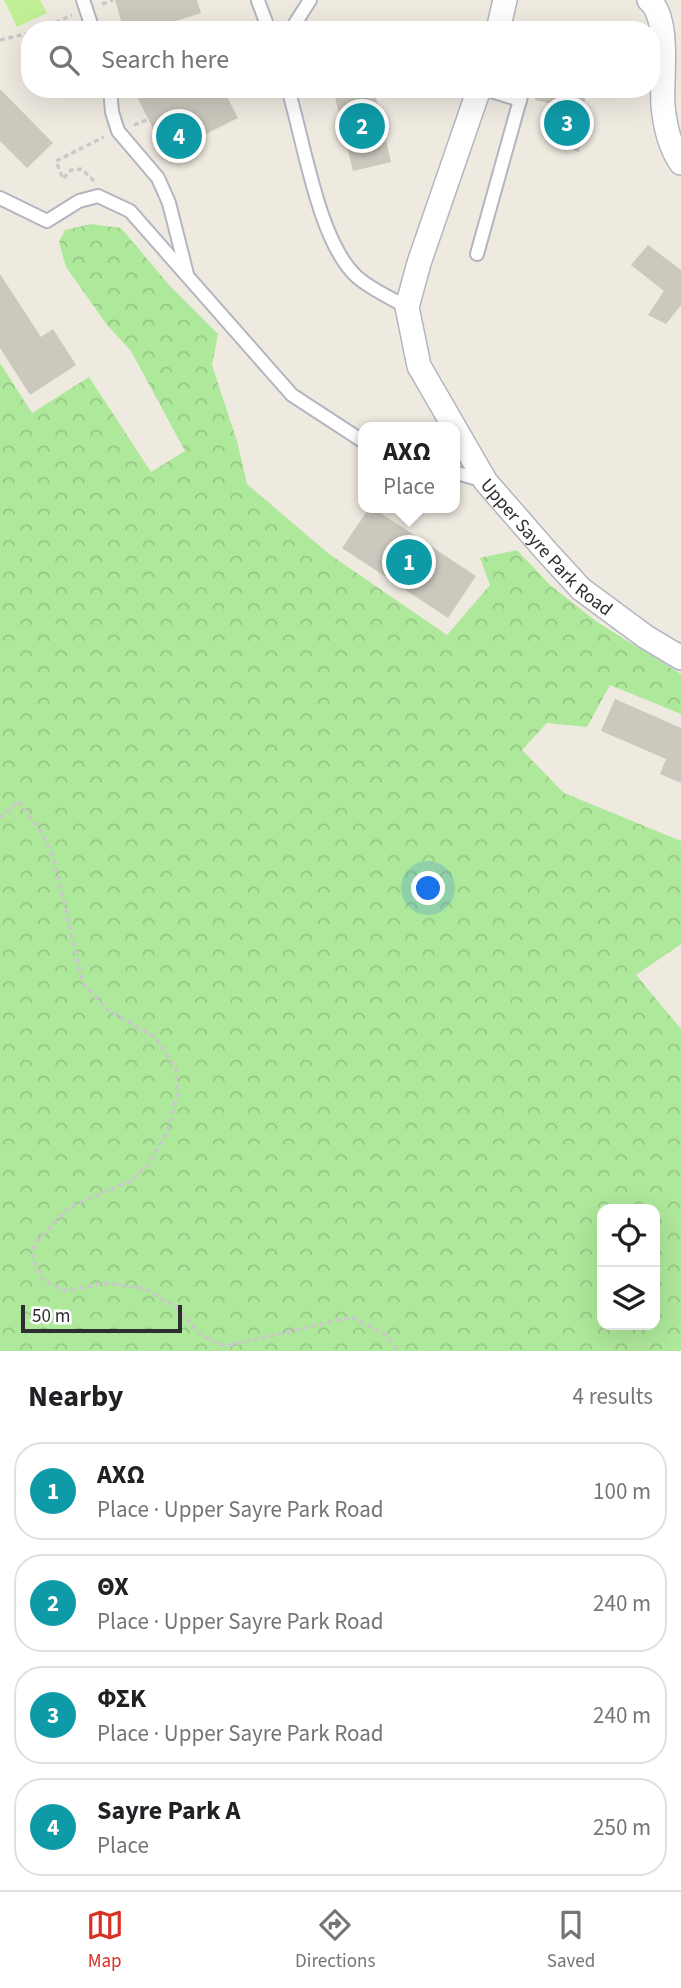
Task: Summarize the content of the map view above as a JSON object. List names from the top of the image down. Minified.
{"streets":{"street":["Upper Sayre Park Road"]},"scale_bar":"50 m","page":{"search":"Search here","pins":["3","2","4","1"],"popup":["ΑΧΩ","Place"],"scale":"50 m","heading":["Nearby","4 results"],"list":[{"mark":"1","name":"ΑΧΩ","note":"Place · Upper Sayre Park Road","value":"100 m"},{"mark":"2","name":"ΘΧ","note":"Place · Upper Sayre Park Road","value":"240 m"},{"mark":"3","name":"ΦΣK","note":"Place · Upper Sayre Park Road","value":"240 m"},{"mark":"4","name":"Sayre Park A","note":"Place","value":"250 m"}],"nav":["Map","Directions","Saved"]}}
